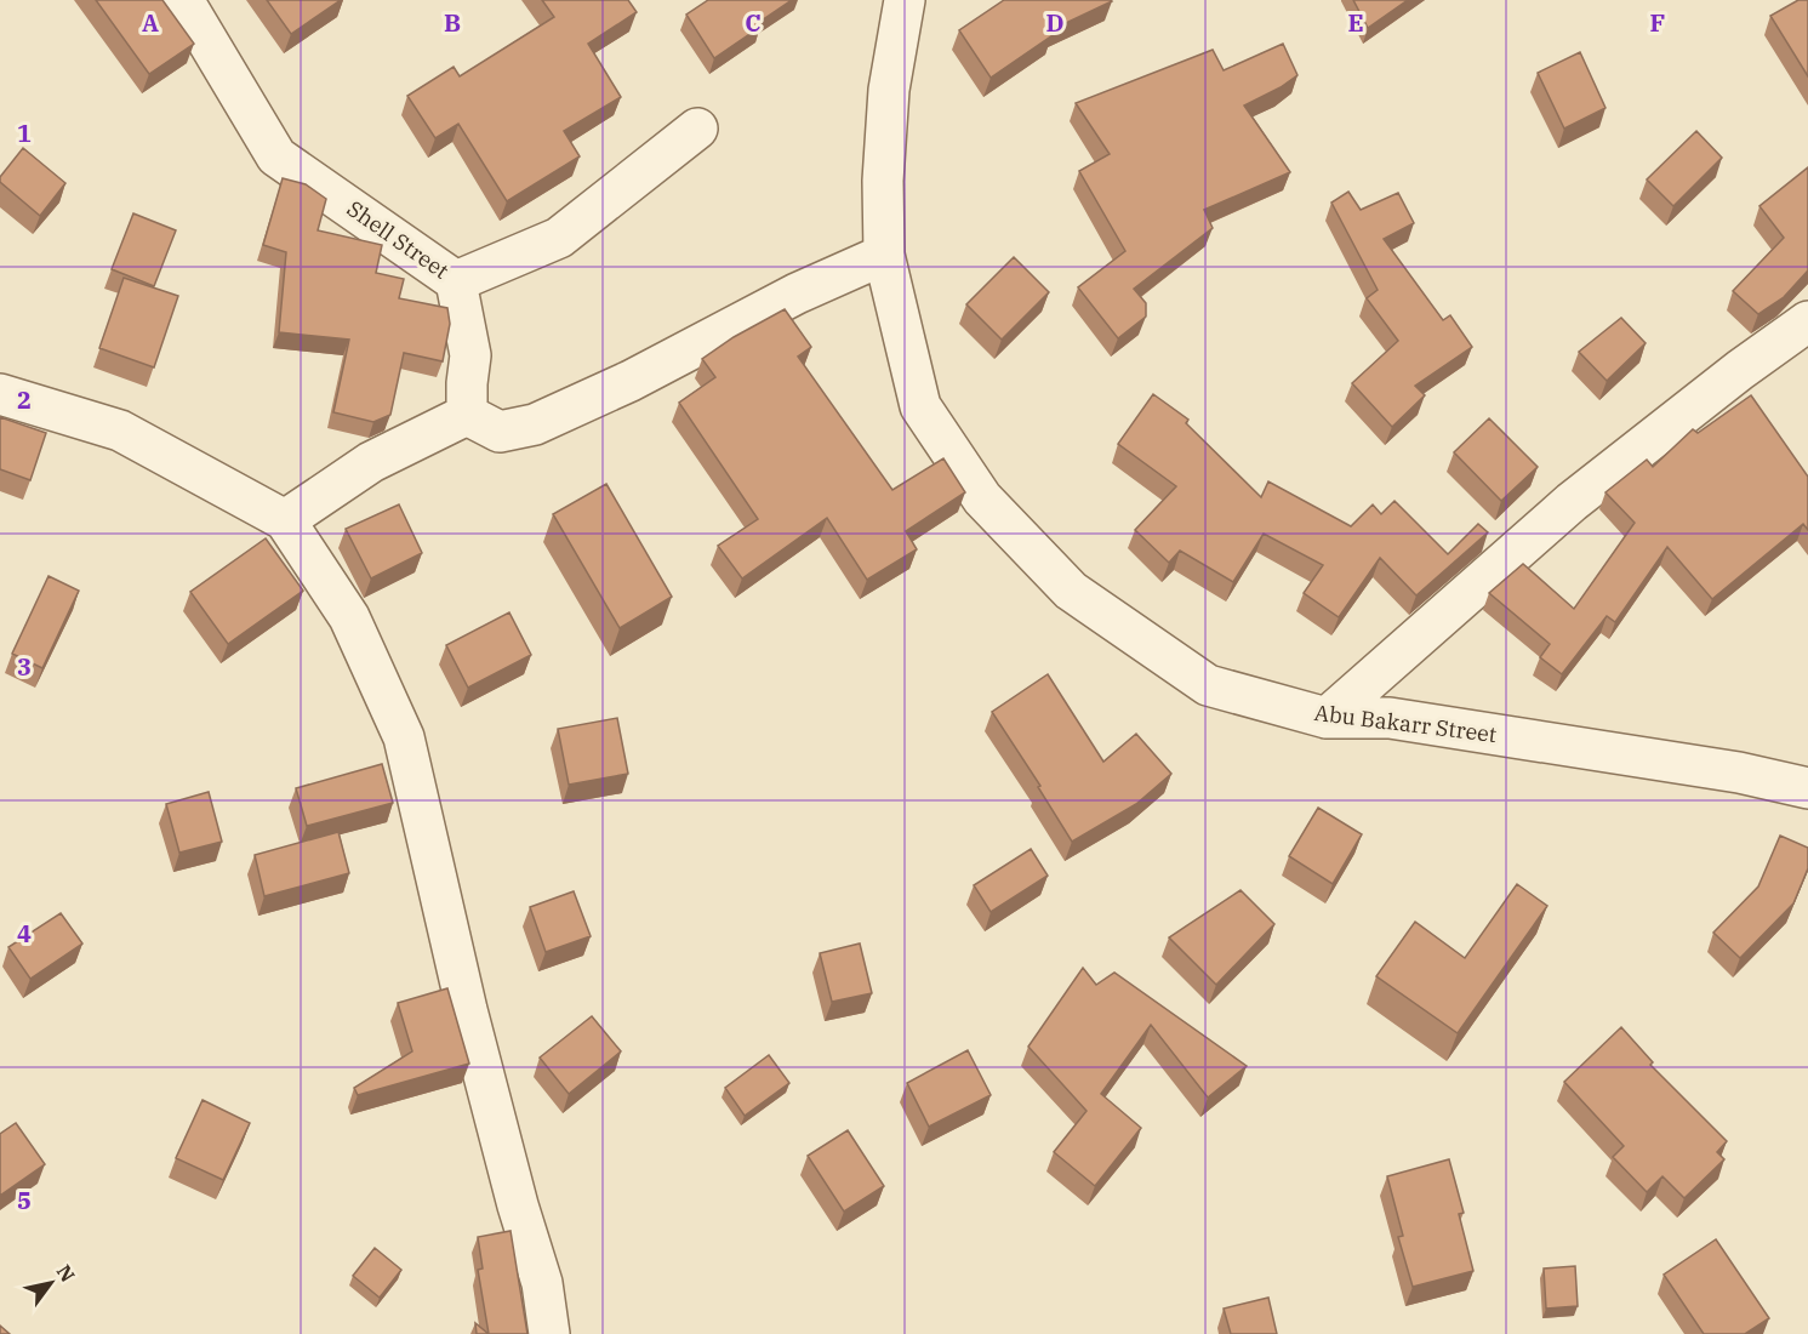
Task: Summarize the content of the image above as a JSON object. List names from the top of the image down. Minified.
{"streets":{"street":["Shell Street","Abu Bakarr Street"]},"north":"top right","grid":{"columns":["A","B","C","D","E","F"],"rows":["1","2","3","4","5"]}}
